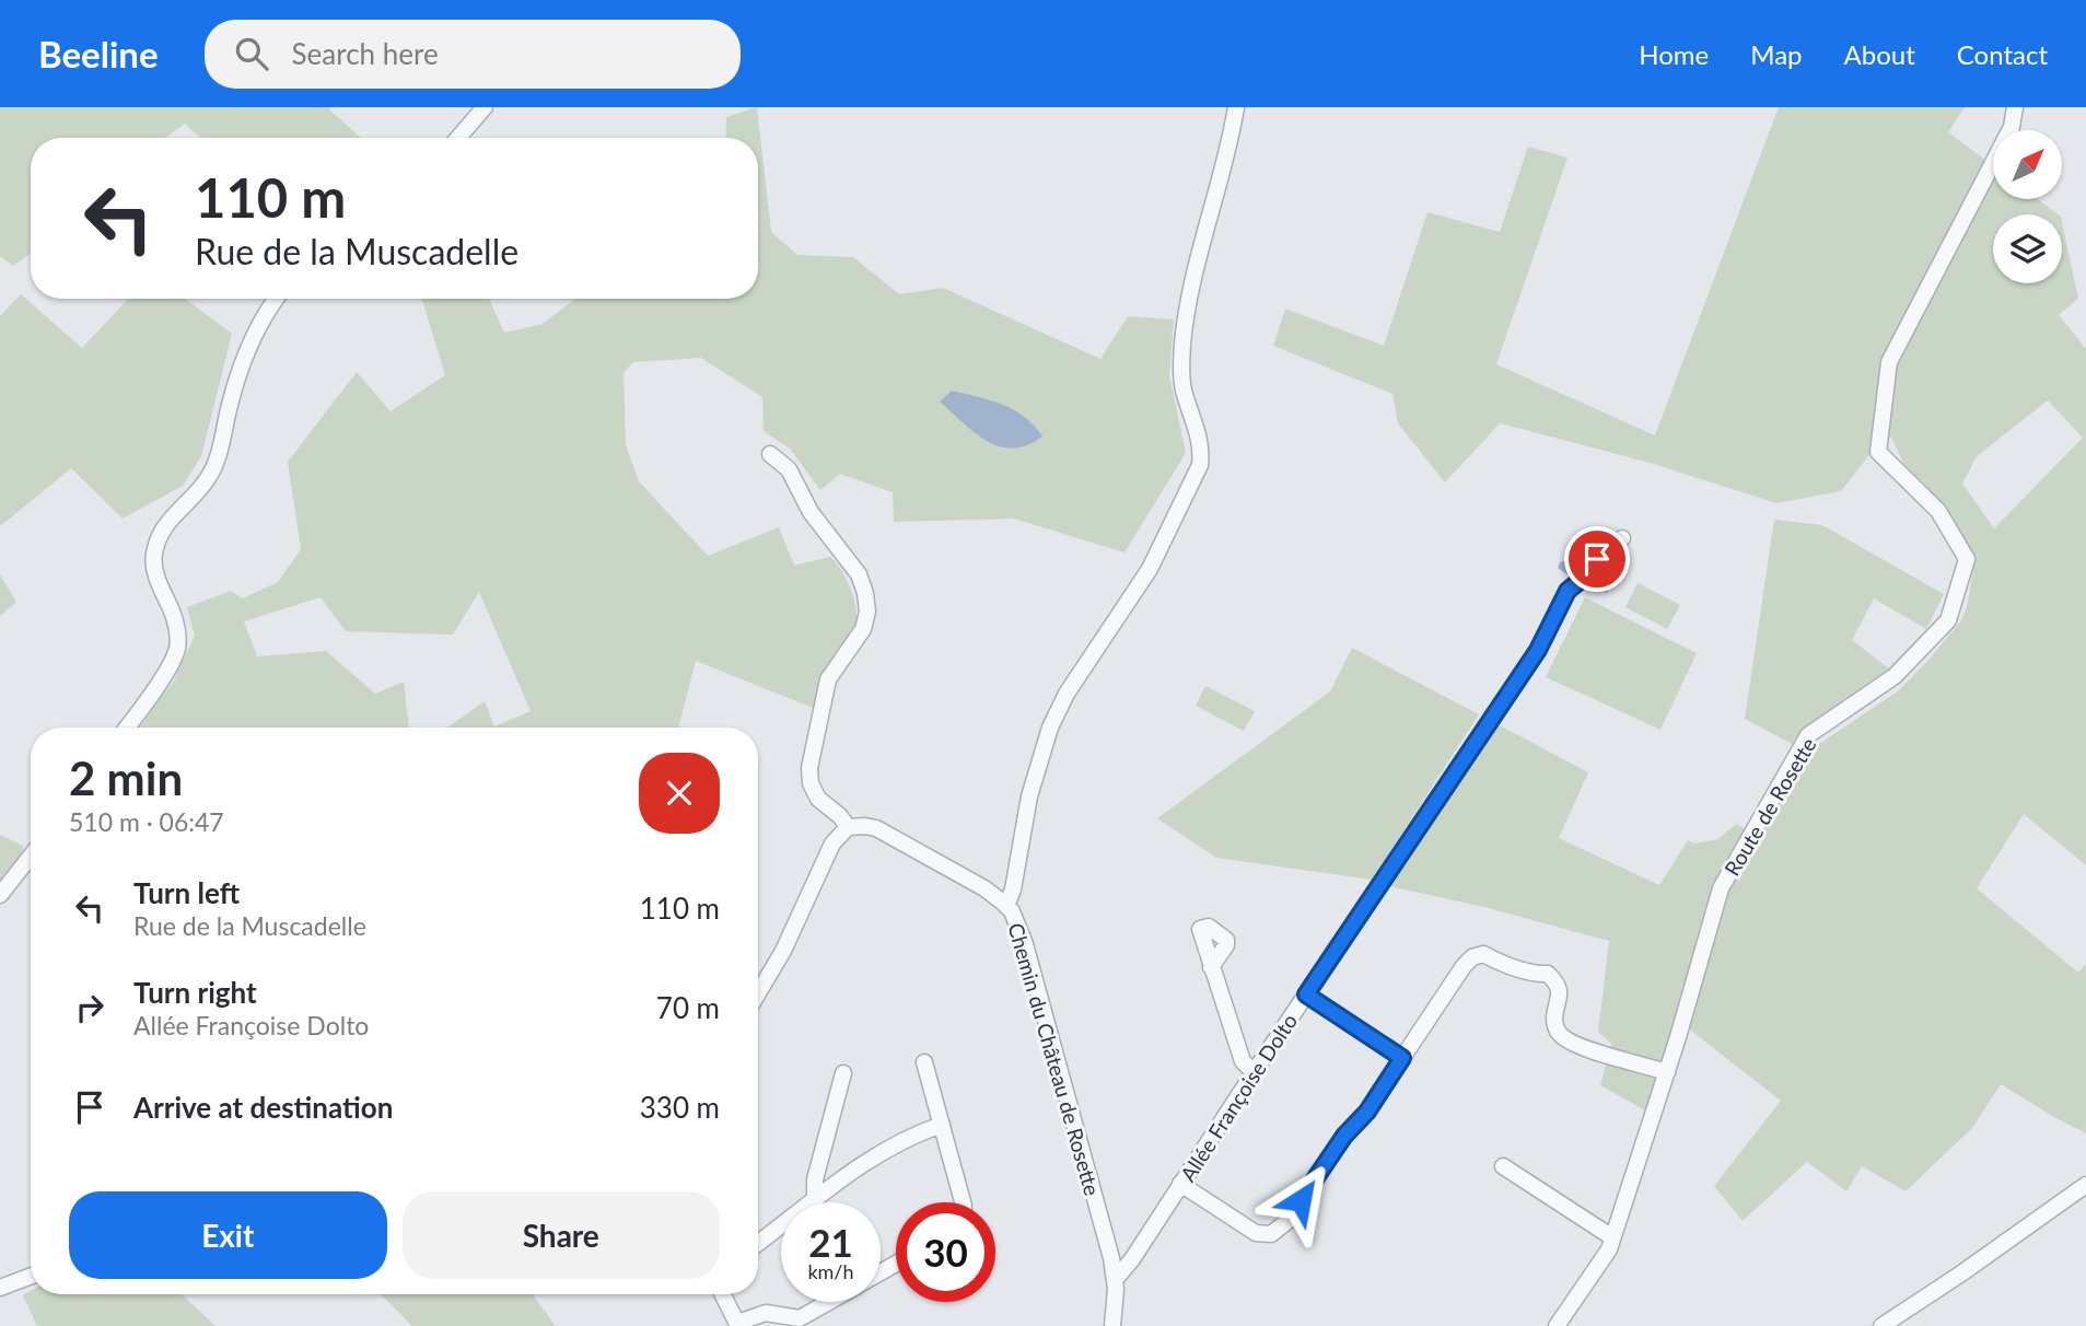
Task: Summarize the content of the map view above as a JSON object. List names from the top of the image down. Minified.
{"streets":{"street":["Route de Rosette","Chemin du Château de Rosette","Allée Françoise Dolto"]},"crossings":[["Chemin du Château de Rosette","Allée Françoise Dolto"]],"north":"top right","page":{"header":"Beeline","search":"Search here","nav":["Home","Map","About","Contact"],"turn":["110 m","Rue de la Muscadelle"],"heading":["2 min","510 m · 06:47"],"list":[{"name":"Turn left","note":"Rue de la Muscadelle","value":"110 m"},{"name":"Turn right","note":"Allée Françoise Dolto","value":"70 m"},{"name":"Arrive at destination","value":"330 m"}],"buttons":["Exit","Share"],"speed":"21 km/h","limit":"30"}}
